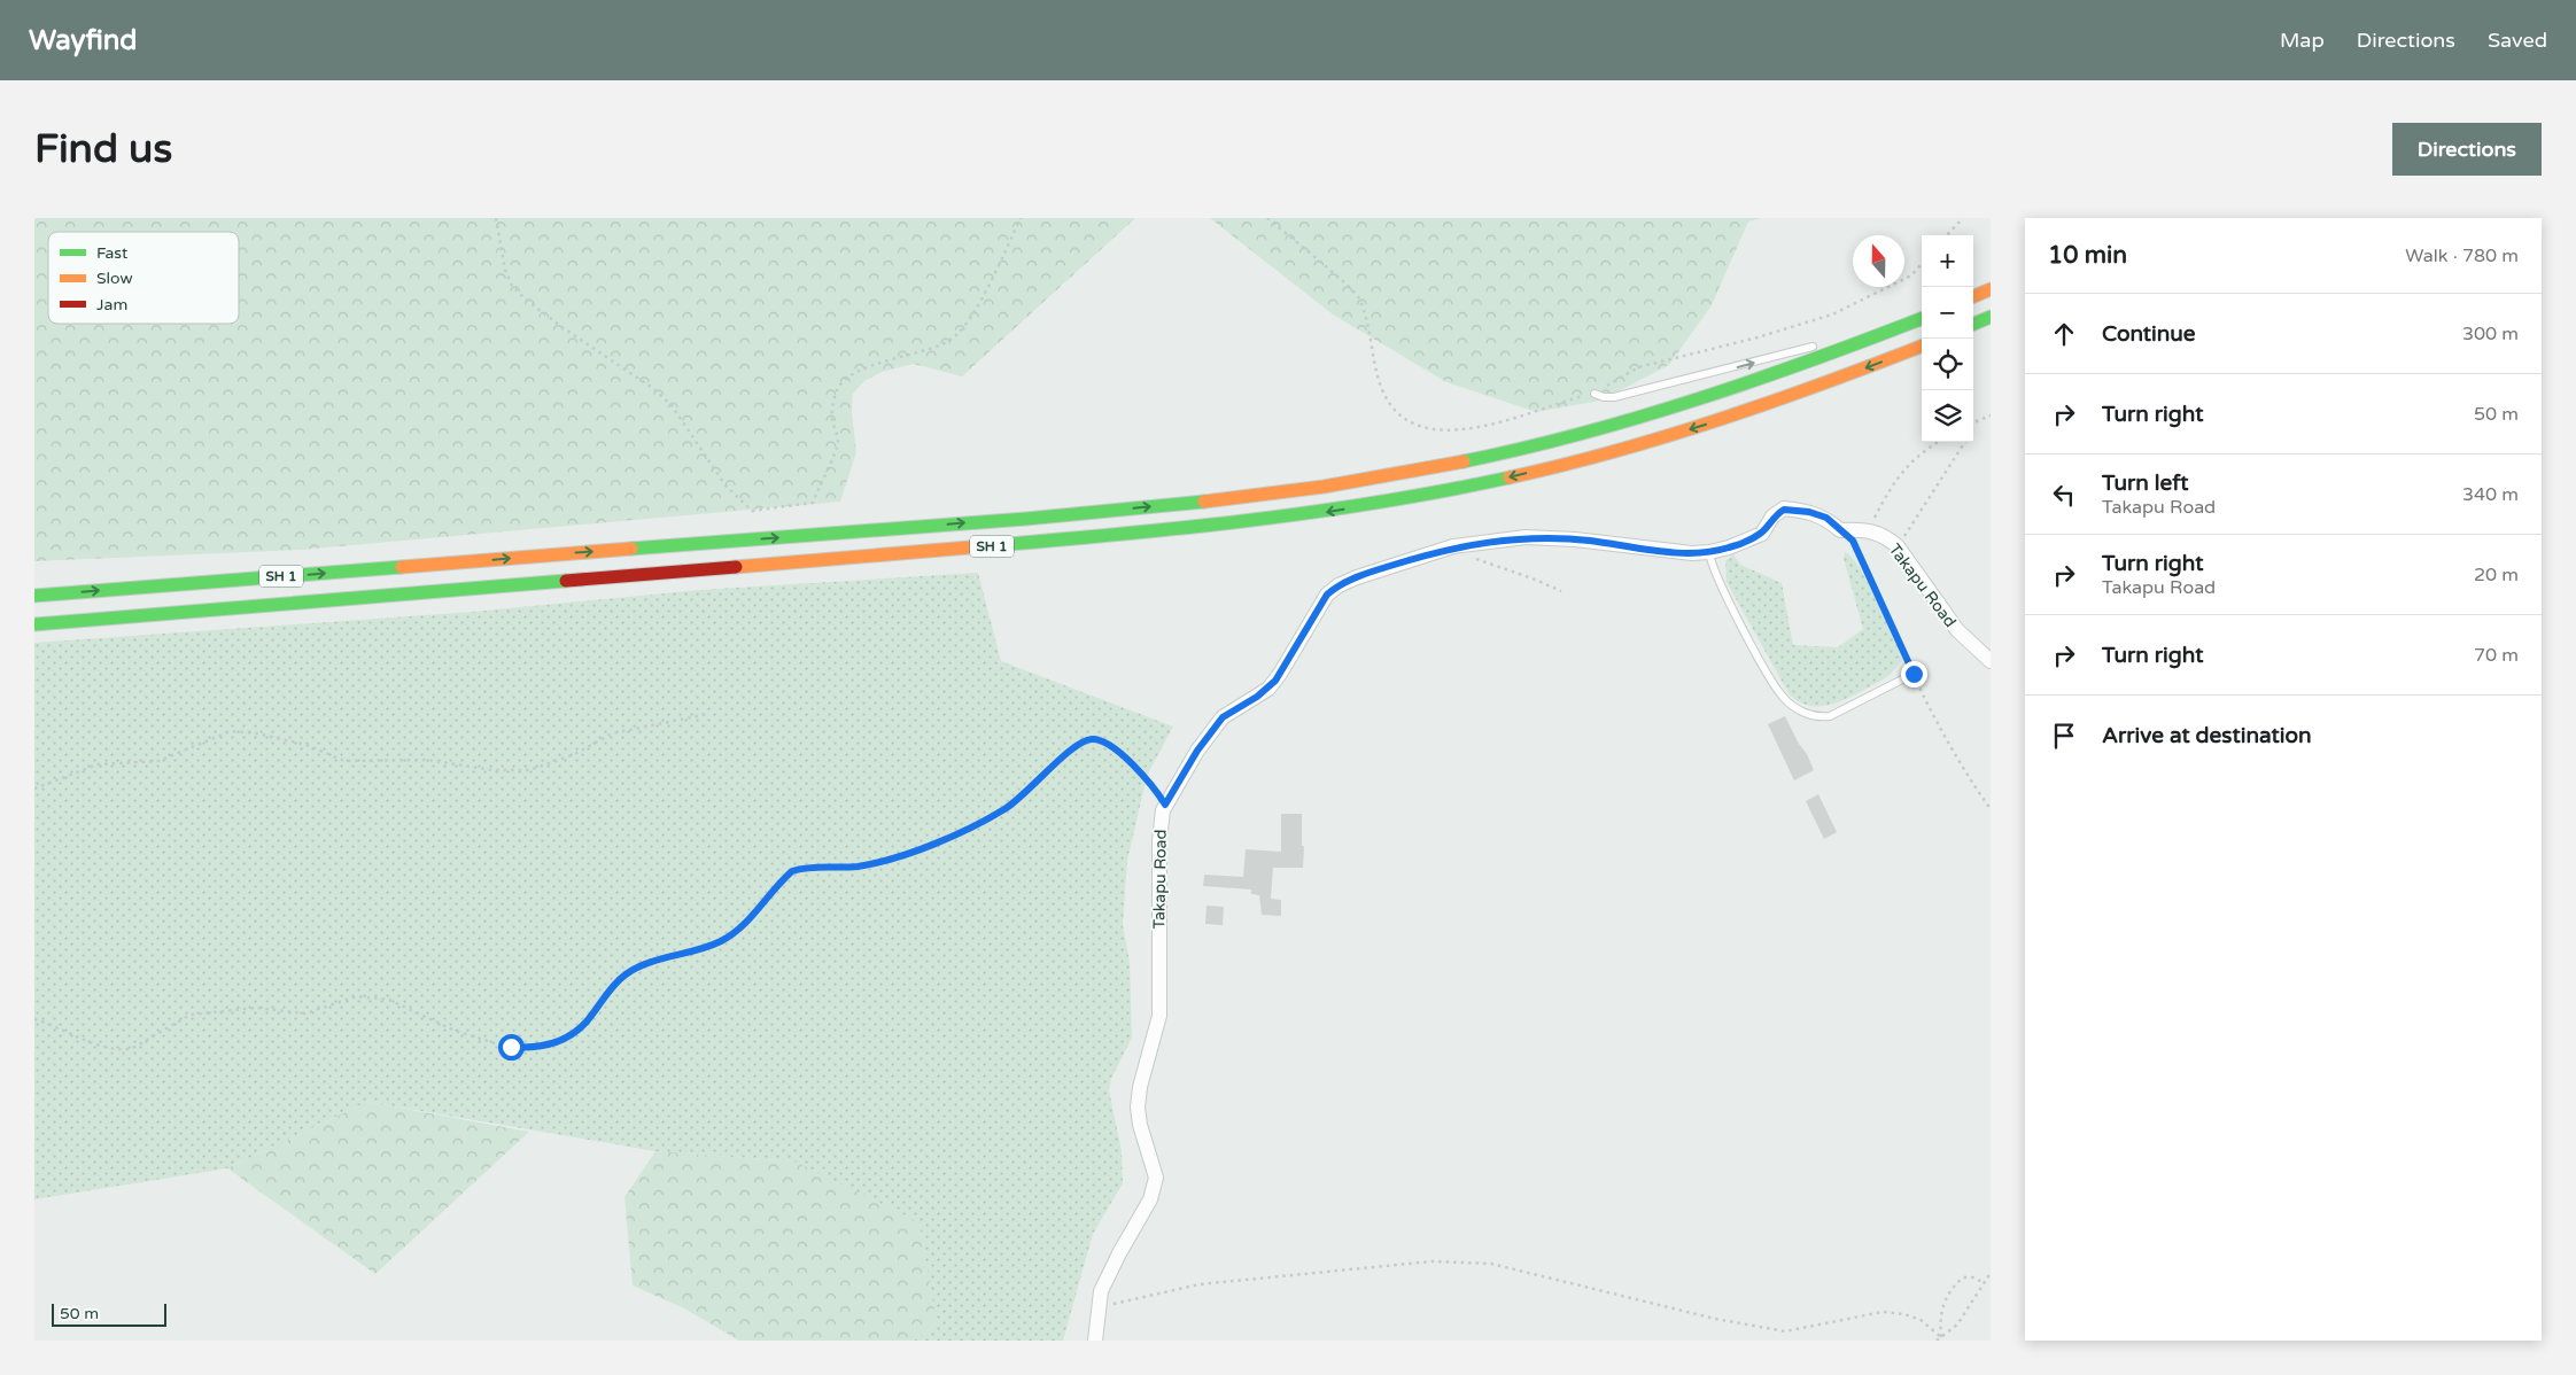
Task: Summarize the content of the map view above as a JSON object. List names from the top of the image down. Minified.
{"streets":{"highway":["SH 1"],"street":["Takapu Road"]},"legend":["Fast","Slow","Jam"],"scale_bar":"50 m","north":"top","page":{"header":"Wayfind","nav":["Map","Directions","Saved"],"buttons":"Directions","title":"Find us","heading":["10 min","Walk · 780 m"],"map_buttons":["+","−"],"list":[["Continue","300 m"],["Turn right","50 m"],["Turn left","Takapu Road","340 m"],["Turn right","Takapu Road","20 m"],["Turn right","70 m"],"Arrive at destination"],"scale":"50 m"}}
